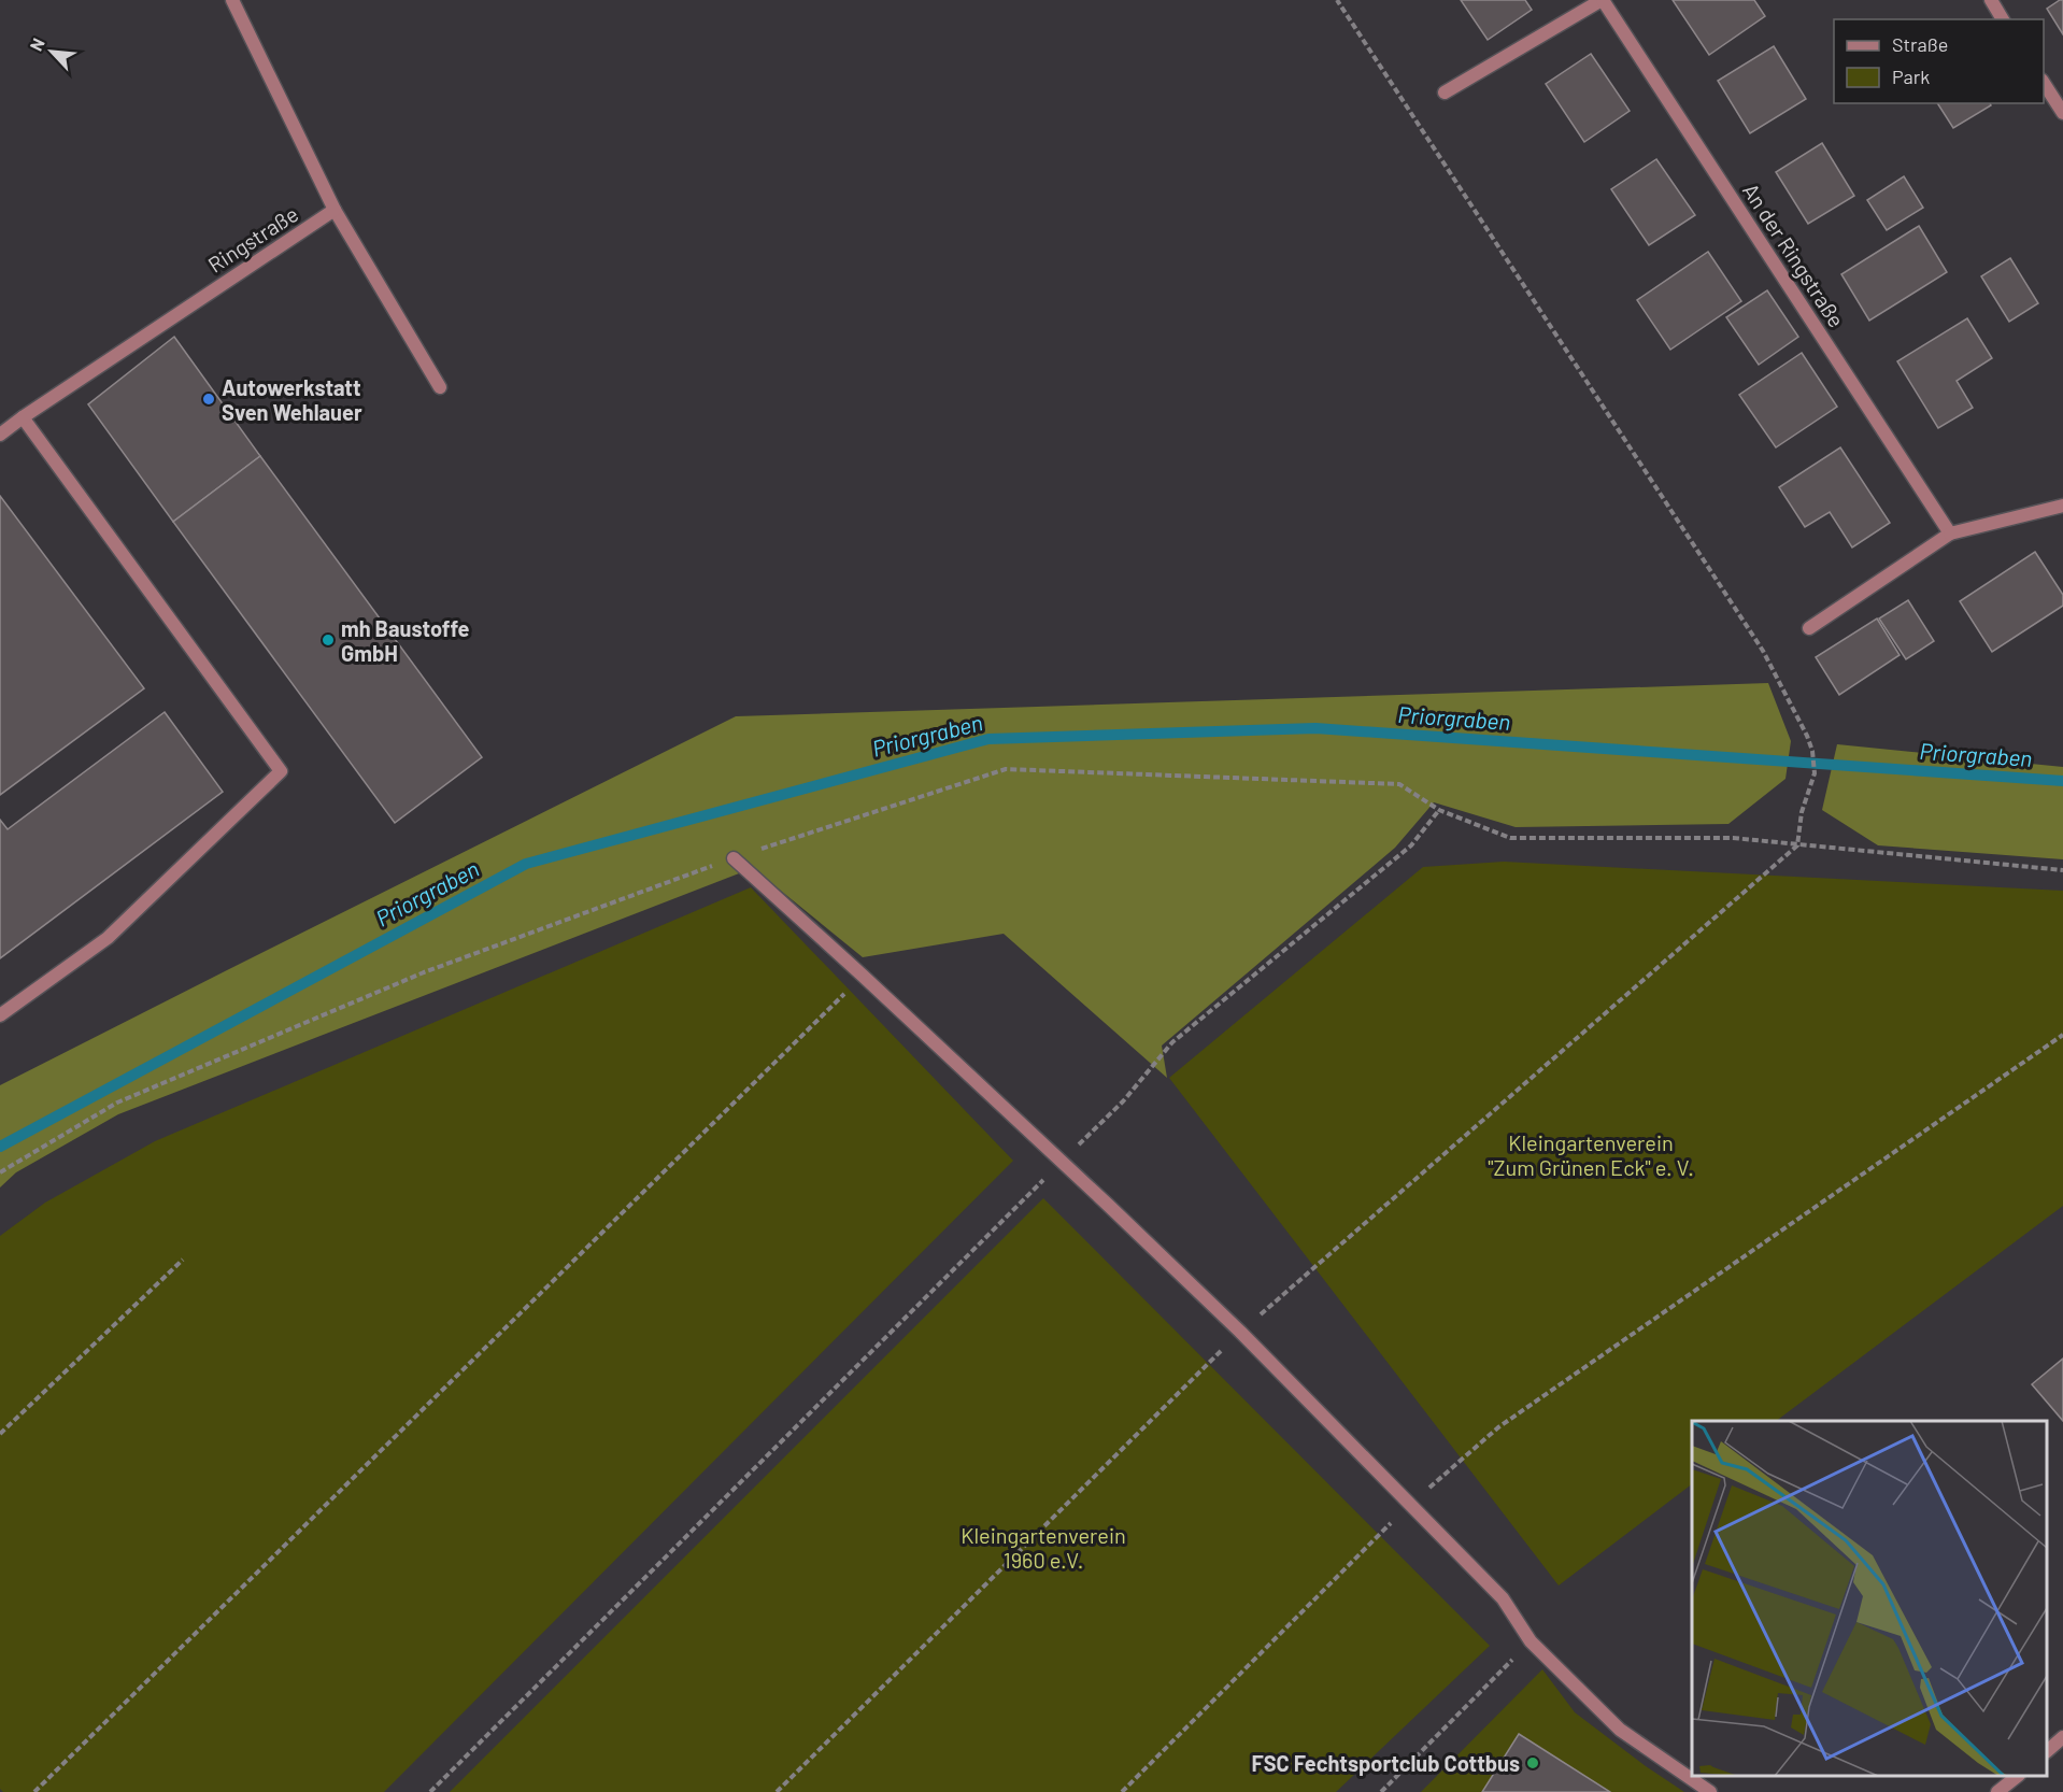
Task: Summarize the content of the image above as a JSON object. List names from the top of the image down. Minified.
{"streets":{"street":["Ringstraße","An der Ringstraße"]},"water":["Priorgraben"],"parks":["Kleingartenverein \"Zum Grünen Eck\" e. V.","Kleingartenverein 1960 e.V."],"places":["Autowerkstatt Sven Wehlauer","mh Baustoffe GmbH","FSC Fechtsportclub Cottbus"],"legend":["Straße","Park"],"north":"top left"}
